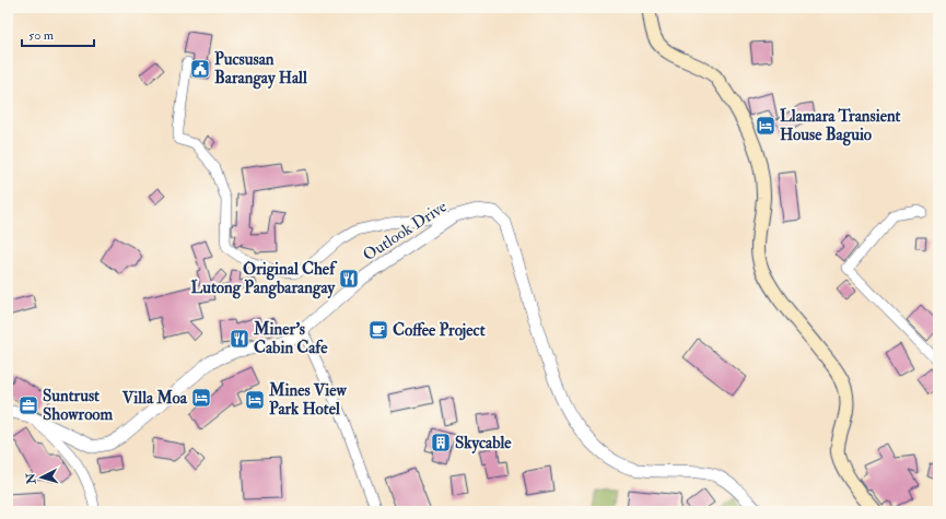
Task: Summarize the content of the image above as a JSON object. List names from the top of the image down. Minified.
{"streets":{"street":["Outlook Drive"]},"places":{"public building":["Pucsusan Barangay Hall"],"hotel":["Llamara Transient House Baguio","Villa Moa","Mines View Park Hotel"],"restaurant":["Original Chef Lutong Pangbarangay","Miner's Cabin Cafe"],"cafe":["Coffee Project"],"office":["Suntrust Showroom"],"building":["Skycable"]},"scale_bar":"50 m","north":"left"}
